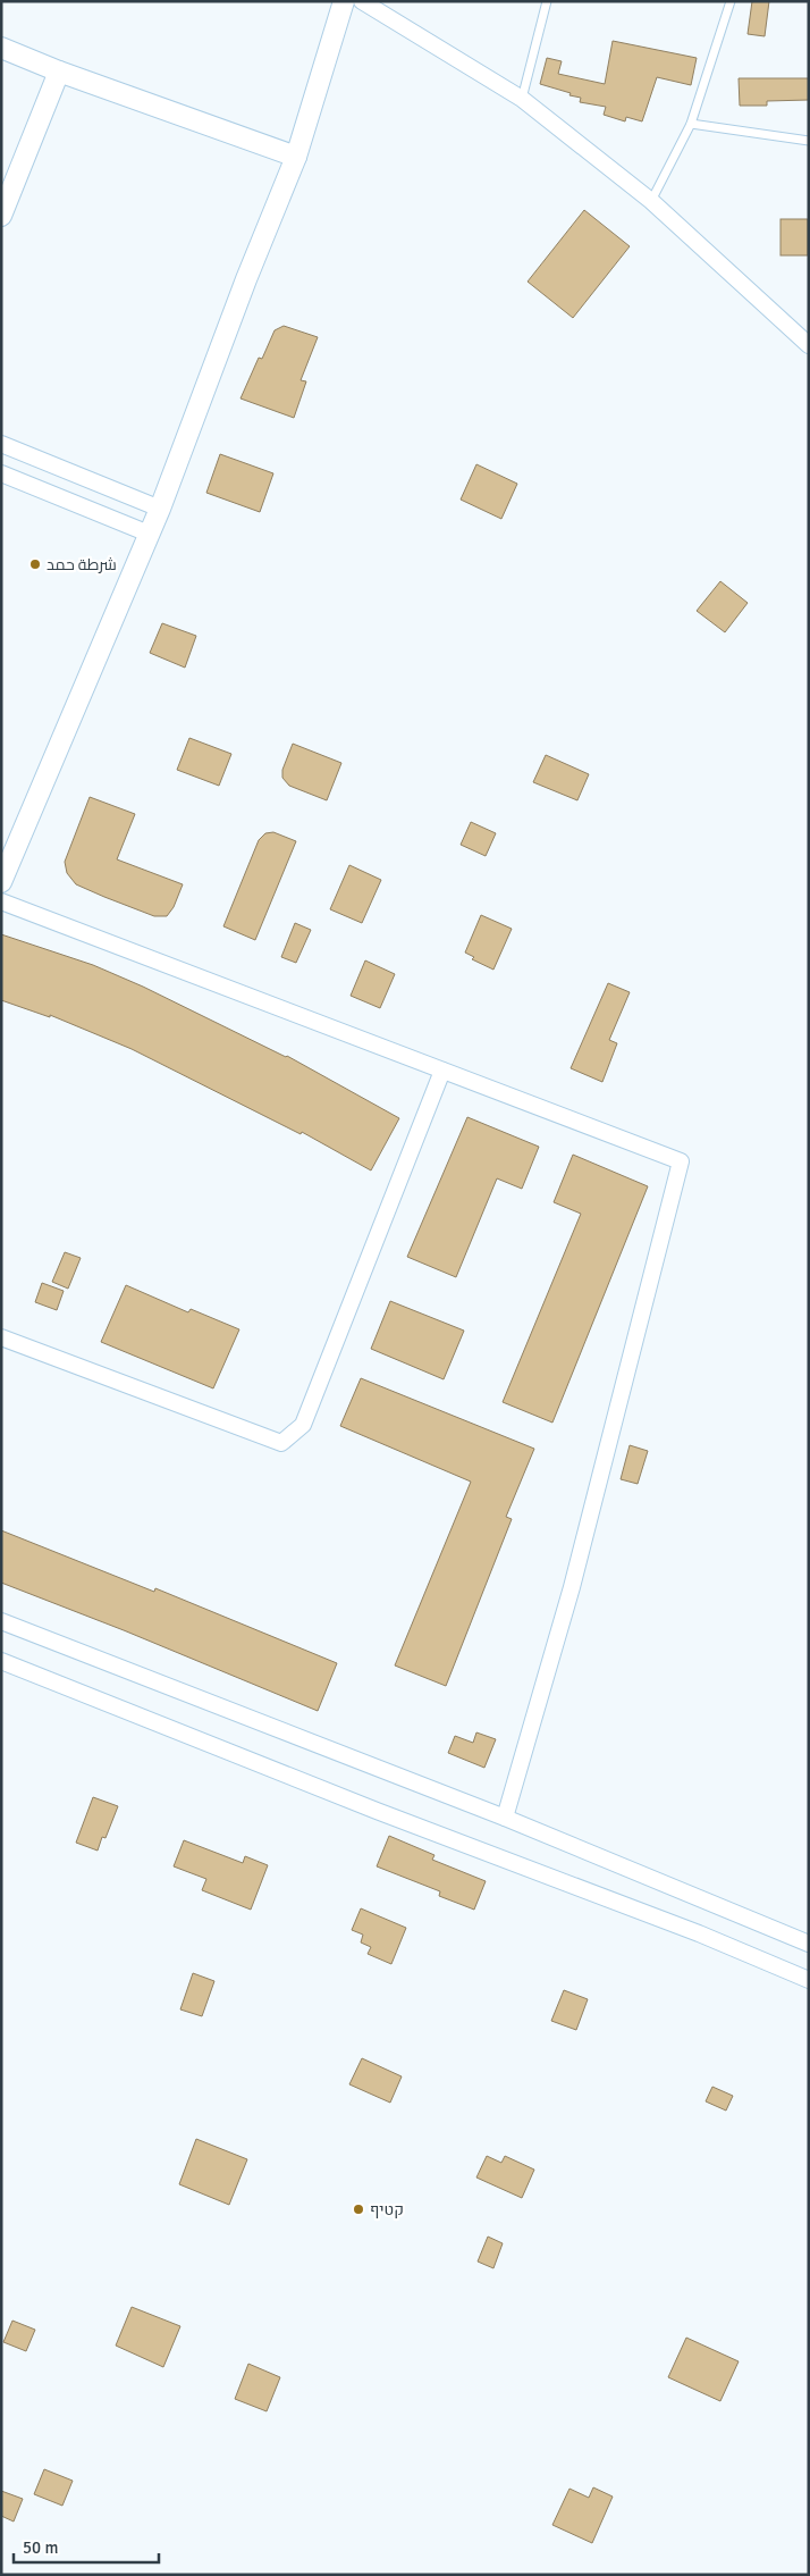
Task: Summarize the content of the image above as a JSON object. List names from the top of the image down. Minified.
{"places":["شرطة حمد","קטיף"],"scale_bar":"50 m"}
